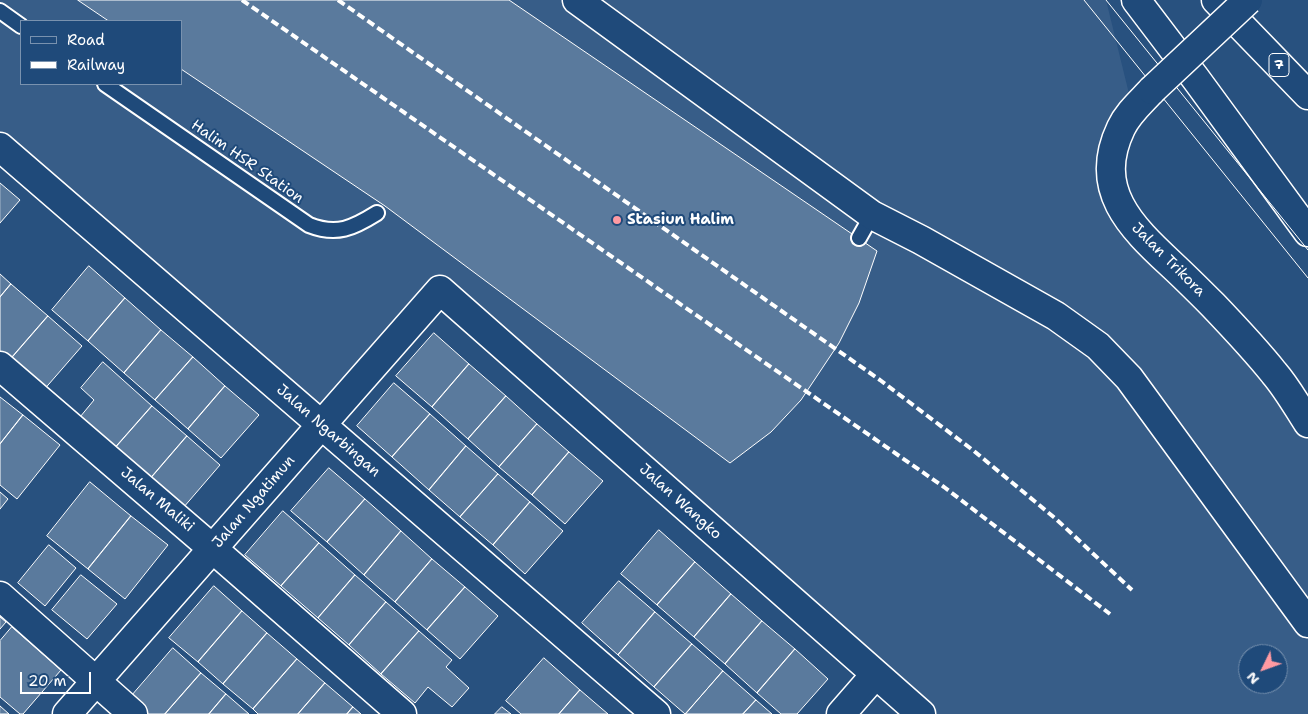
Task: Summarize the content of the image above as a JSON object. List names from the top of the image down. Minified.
{"streets":{"main road":["7","Jalan Trikora","Jalan Ngarbingan","Jalan Maliki","Jalan Ngatimun","Jalan Wangko"],"lane":["Halim HSR Station"]},"crossings":[["Jalan Ngarbingan","Jalan Ngatimun"],["Jalan Maliki","Jalan Ngatimun"],["Jalan Ngatimun","Jalan Wangko"]],"places":["Stasiun Halim"],"legend":["Road","Railway"],"scale_bar":"20 m","north":"bottom left"}
